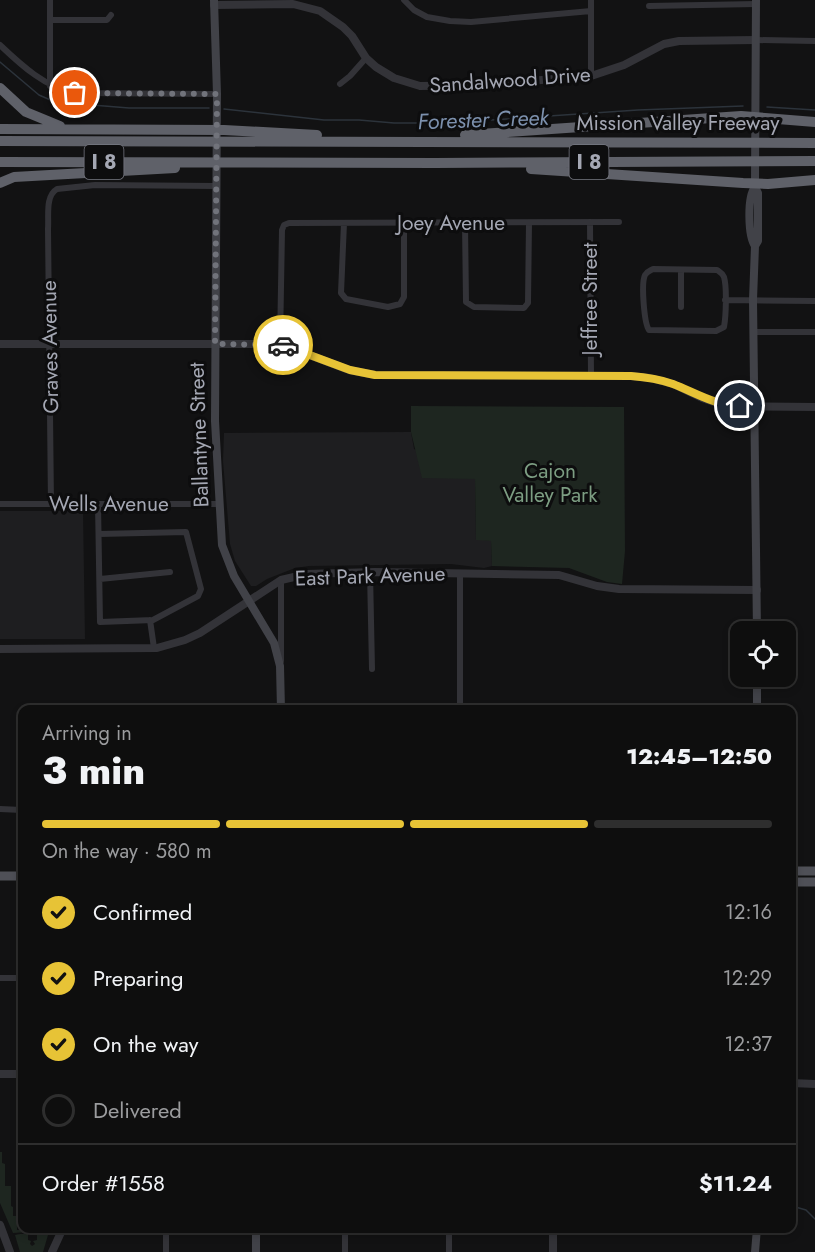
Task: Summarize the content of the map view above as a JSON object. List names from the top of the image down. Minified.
{"streets":{"highway":["Mission Valley Freeway","I 8"],"main road":["Ballantyne Street"],"street":["Sandalwood Drive","Joey Avenue","Jeffree Street","Graves Avenue","Wells Avenue","East Park Avenue"]},"crossings":[["Sandalwood Drive","Ballantyne Street"],["Mission Valley Freeway","I 8"],["Joey Avenue","Jeffree Street"],["Graves Avenue","Ballantyne Street"],["Graves Avenue","Wells Avenue"],["Ballantyne Street","Wells Avenue"],["Ballantyne Street","East Park Avenue"]],"water":["Forester Creek"],"parks":["Cajon Valley Park"],"page":{"heading":["3 min","Arriving in","12:45–12:50"],"panel":["Order #1558","$11.24"],"bar":"On the way · 580 m","list":[["Confirmed","12:16"],["Preparing","12:29"],["On the way","12:37"],"Delivered"]}}
